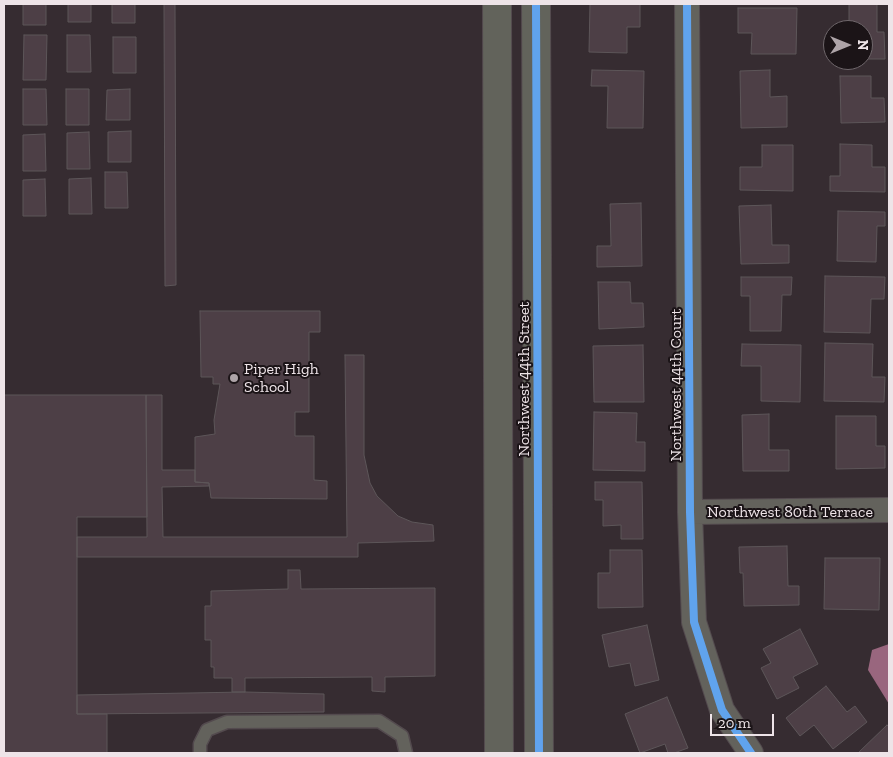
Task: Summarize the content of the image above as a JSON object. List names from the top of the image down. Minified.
{"streets":{"street":["Northwest 44th Street","Northwest 44th Court","Northwest 80th Terrace"]},"crossings":[["Northwest 44th Court","Northwest 80th Terrace"]],"places":["Piper High School"],"scale_bar":"20 m","north":"right"}
